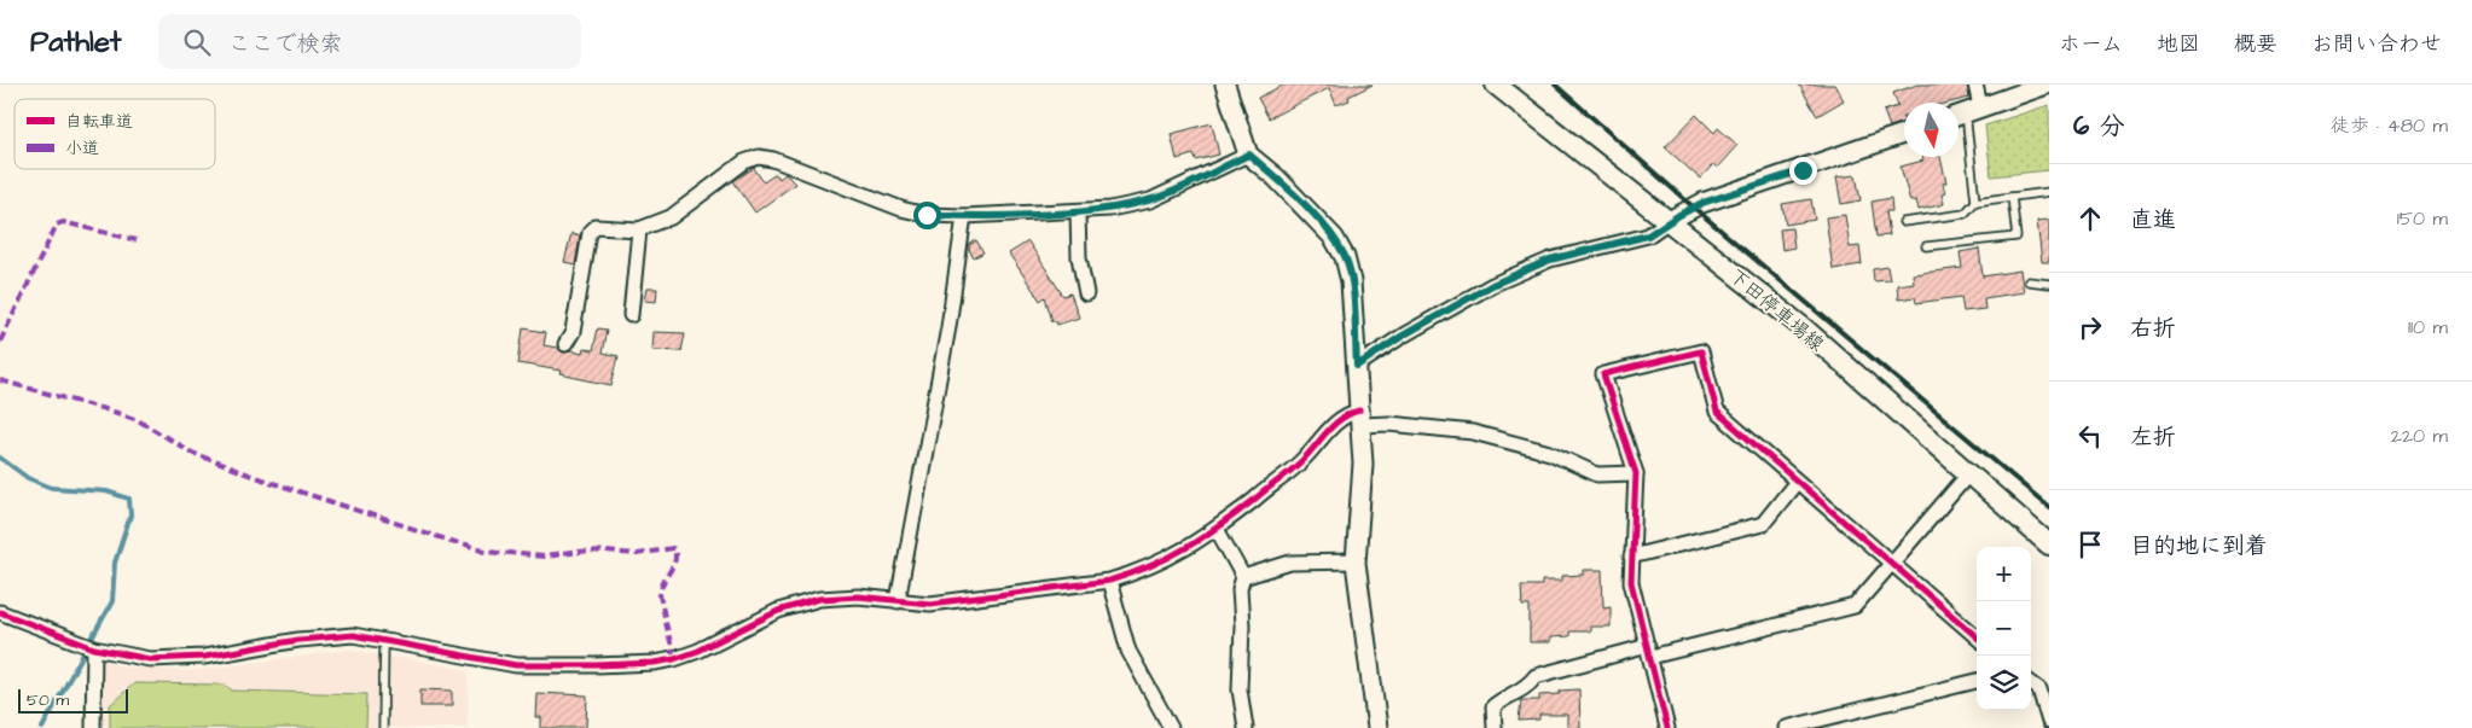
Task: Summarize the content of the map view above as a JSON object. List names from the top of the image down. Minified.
{"streets":{"main road":["下田停車場線"]},"legend":["自転車道","小道"],"scale_bar":"50 m","north":"bottom","page":{"header":"Pathlet","search":"ここで検索","nav":["ホーム","地図","概要","お問い合わせ"],"heading":["6 分","徒歩 · 480 m"],"list":[["直進","150 m"],["右折","110 m"],["左折","220 m"],"目的地に到着"],"map_buttons":["+","−"],"scale":"50 m"}}
